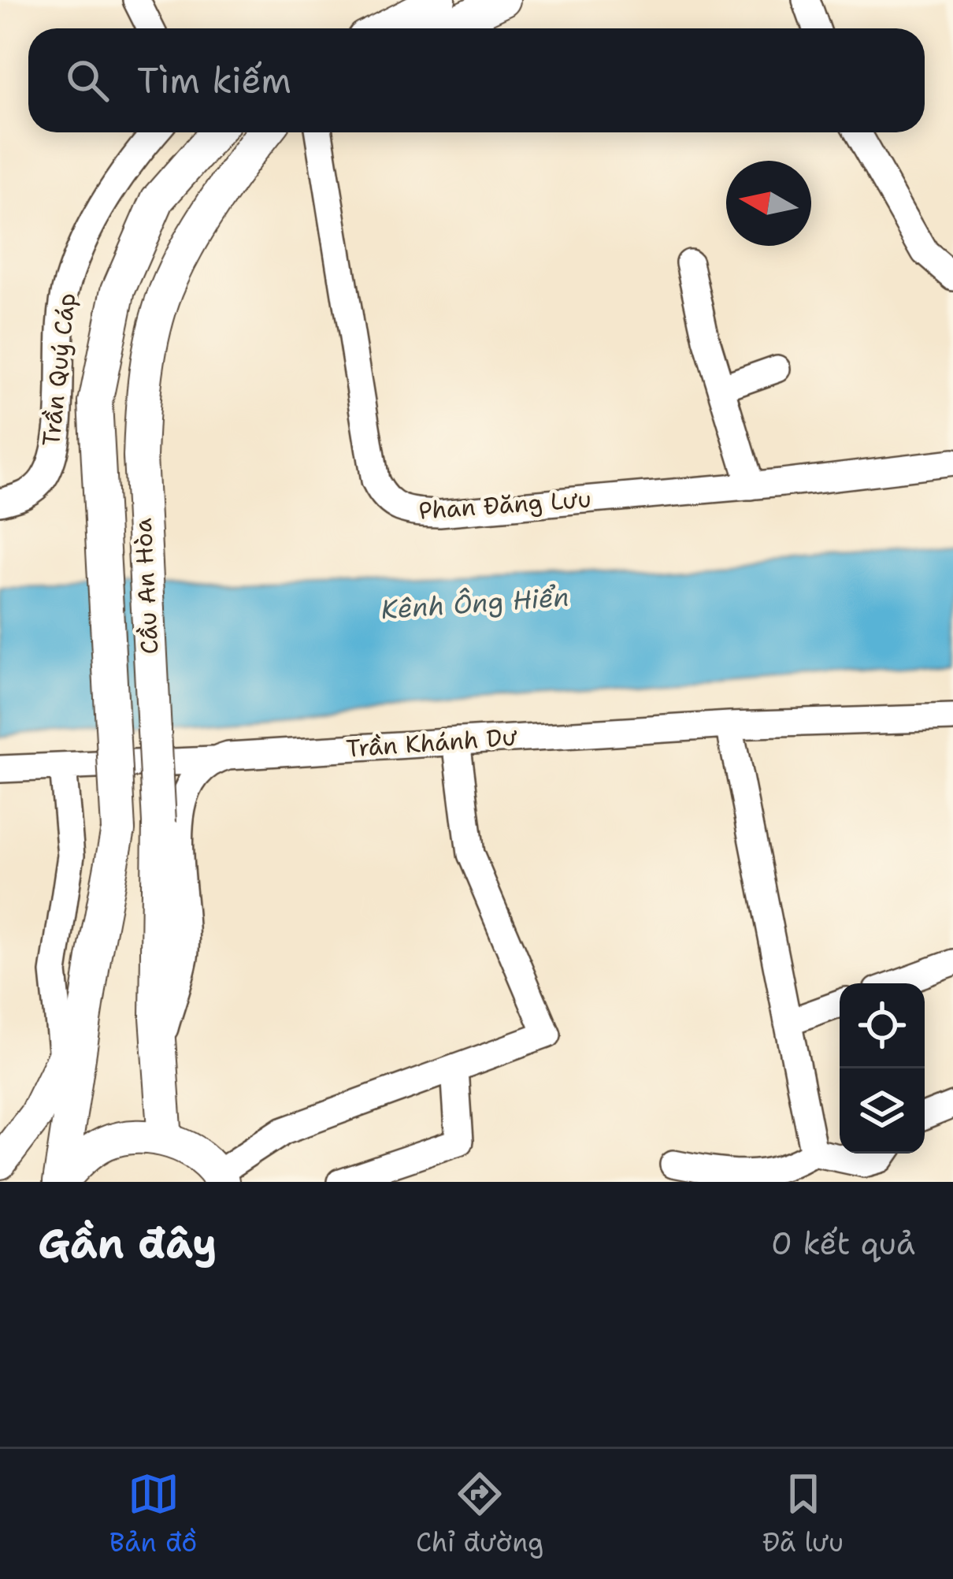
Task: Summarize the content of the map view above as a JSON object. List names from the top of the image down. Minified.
{"streets":{"main road":["Cầu An Hòa"],"street":["Trần Quý Cáp","Phan Đăng Lưu","Trần Khánh Dư"]},"water":["Kênh Ông Hiển"],"north":"left","page":{"search":"Tìm kiếm","heading":["Gần đây","0 kết quả"],"nav":["Bản đồ","Chỉ đường","Đã lưu"]}}
